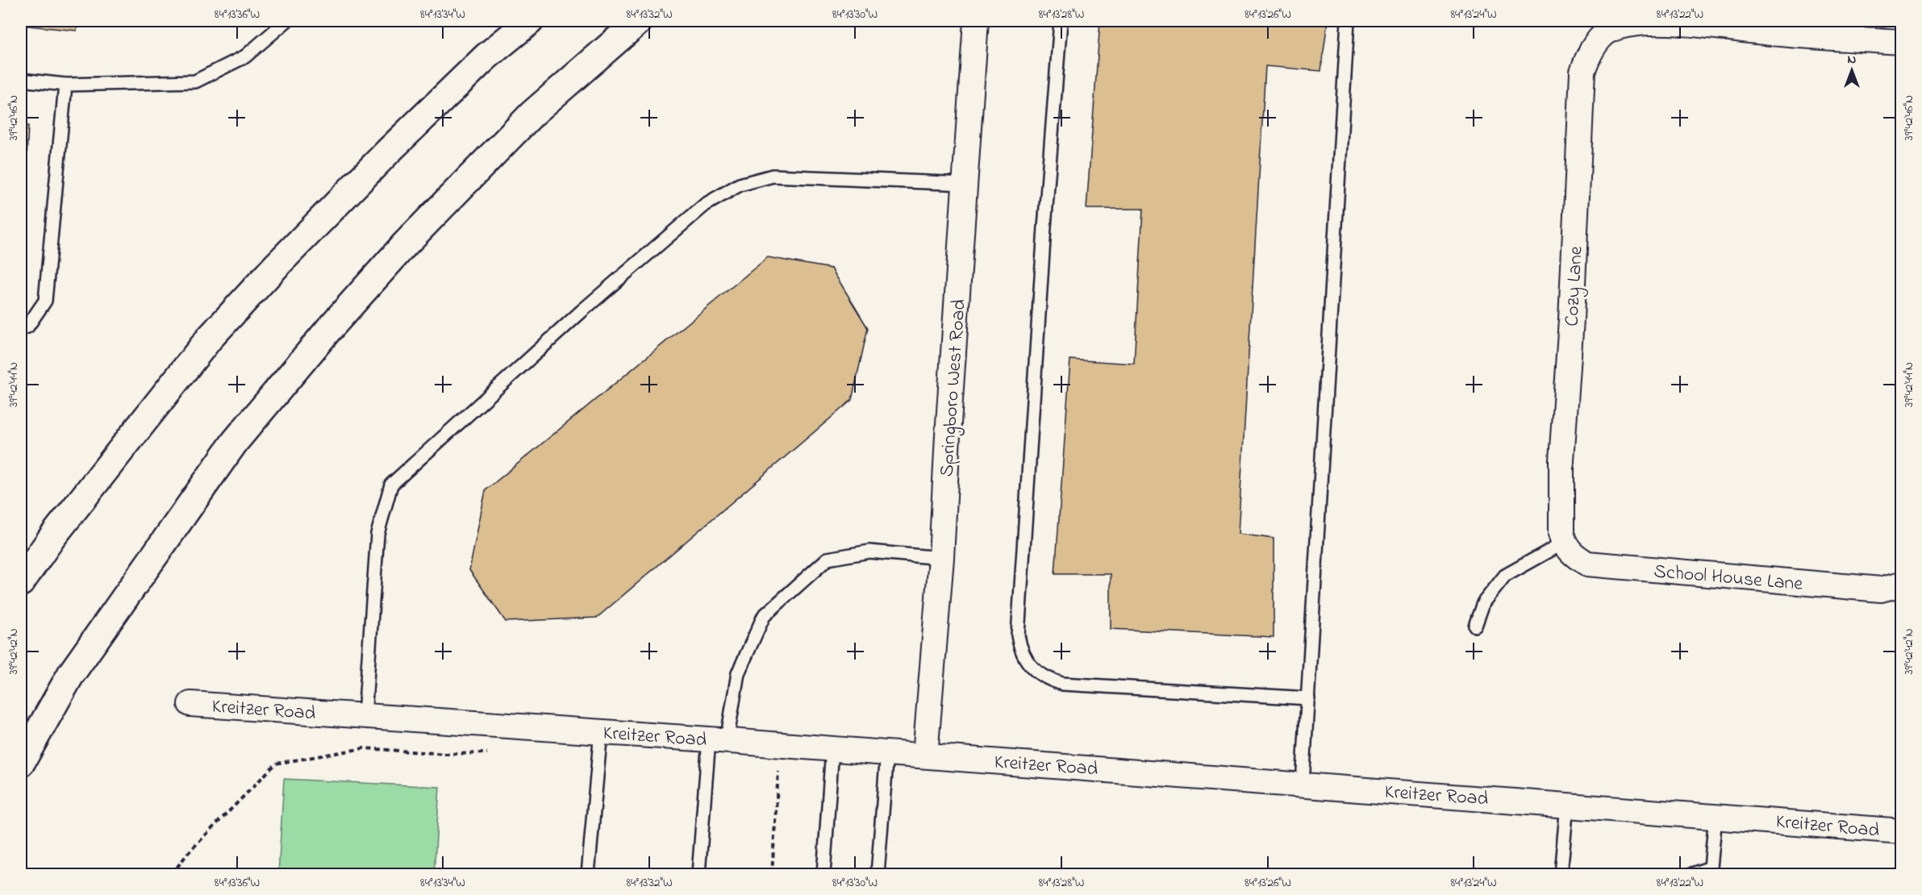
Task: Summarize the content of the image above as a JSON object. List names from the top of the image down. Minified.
{"streets":{"street":["Cozy Lane","Springboro West Road","School House Lane","Kreitzer Road"]},"crossings":[["Cozy Lane","School House Lane"],["Springboro West Road","Kreitzer Road"]],"north":"top","coordinates":["84°13'36\"W","84°13'34\"W","84°13'32\"W","84°13'30\"W","84°13'28\"W","84°13'26\"W","84°13'24\"W","84°13'22\"W","39°42'46\"N","39°42'44\"N","39°42'42\"N"]}
